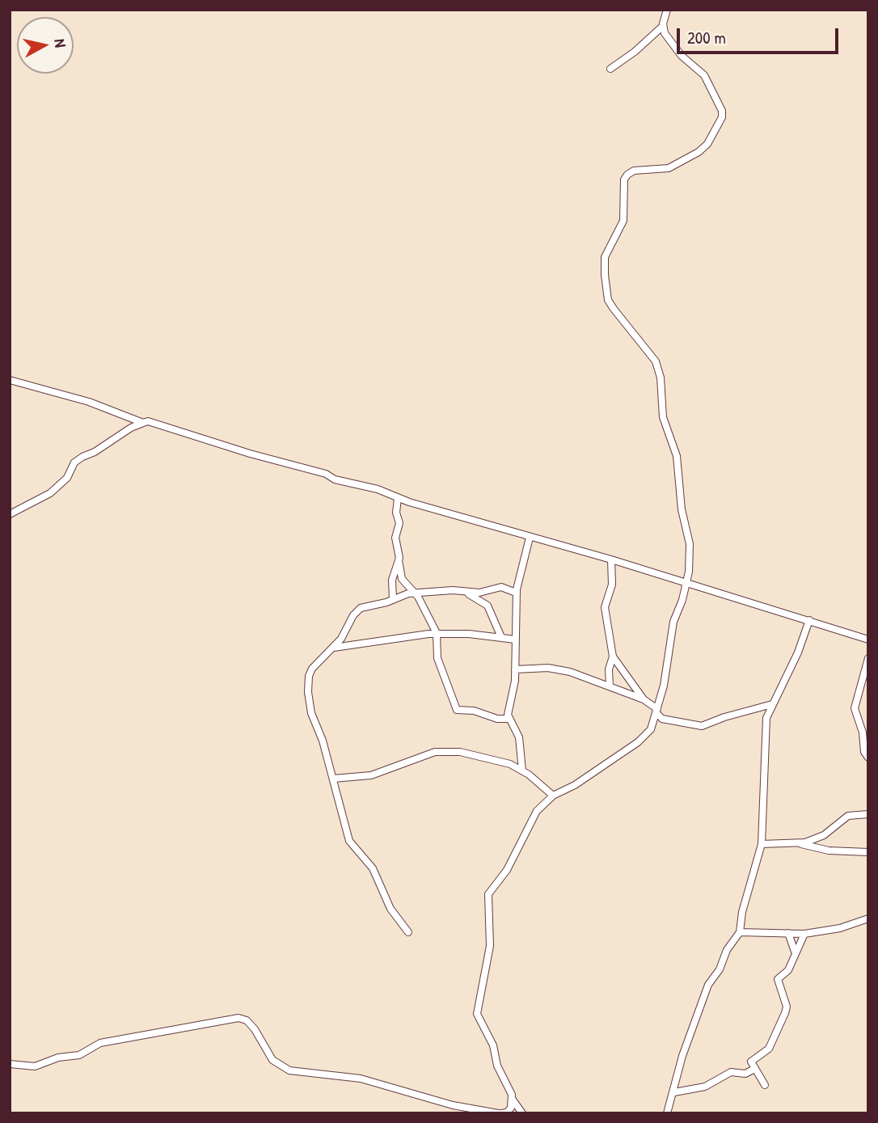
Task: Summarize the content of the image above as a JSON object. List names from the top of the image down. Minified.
{"scale_bar":"200 m","north":"right"}
